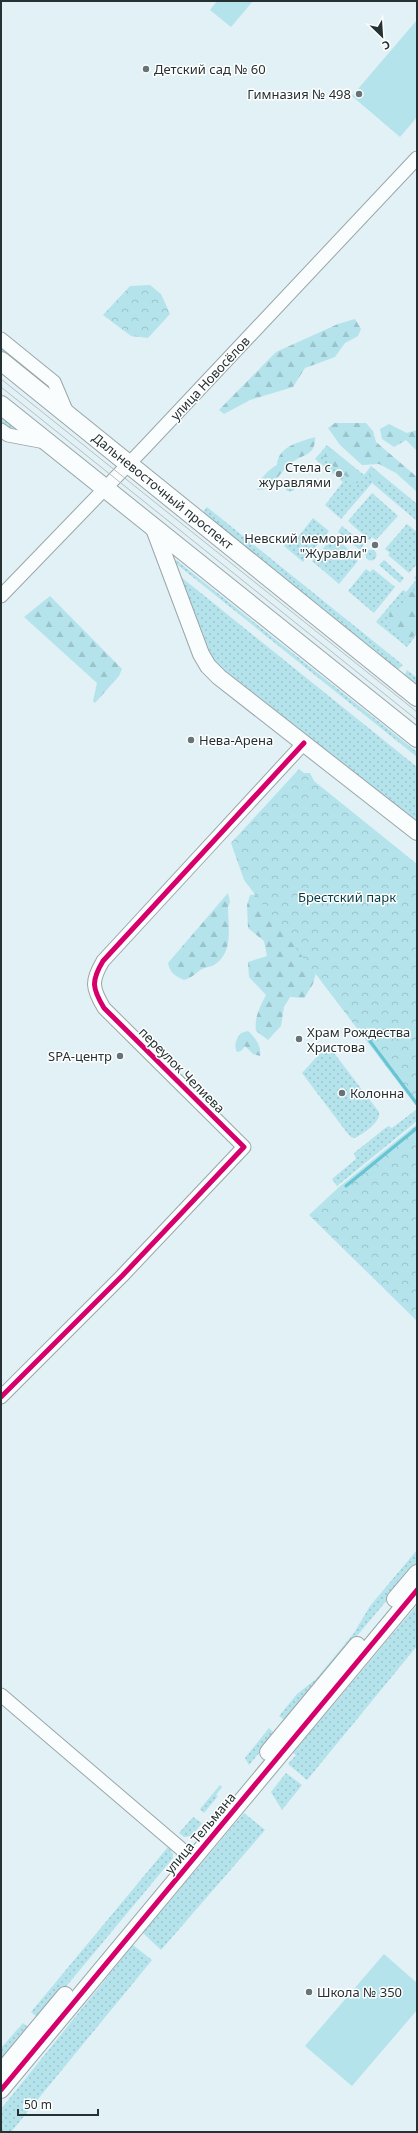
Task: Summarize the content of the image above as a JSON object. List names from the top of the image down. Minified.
{"streets":{"main road":["Дальневосточный проспект"],"street":["улица Новосёлов","переулок Челиева","улица Тельмана"]},"crossings":[["улица Новосёлов","Дальневосточный проспект"]],"parks":["Брестский парк"],"places":["Детский сад № 60","Гимназия № 498","Стела с журавлями","Невский мемориал \"Журавли\"","Нева-Арена","Храм Рождества Христова","SPA-центр","Колонна","Школа № 350"],"scale_bar":"50 m","north":"bottom right"}
